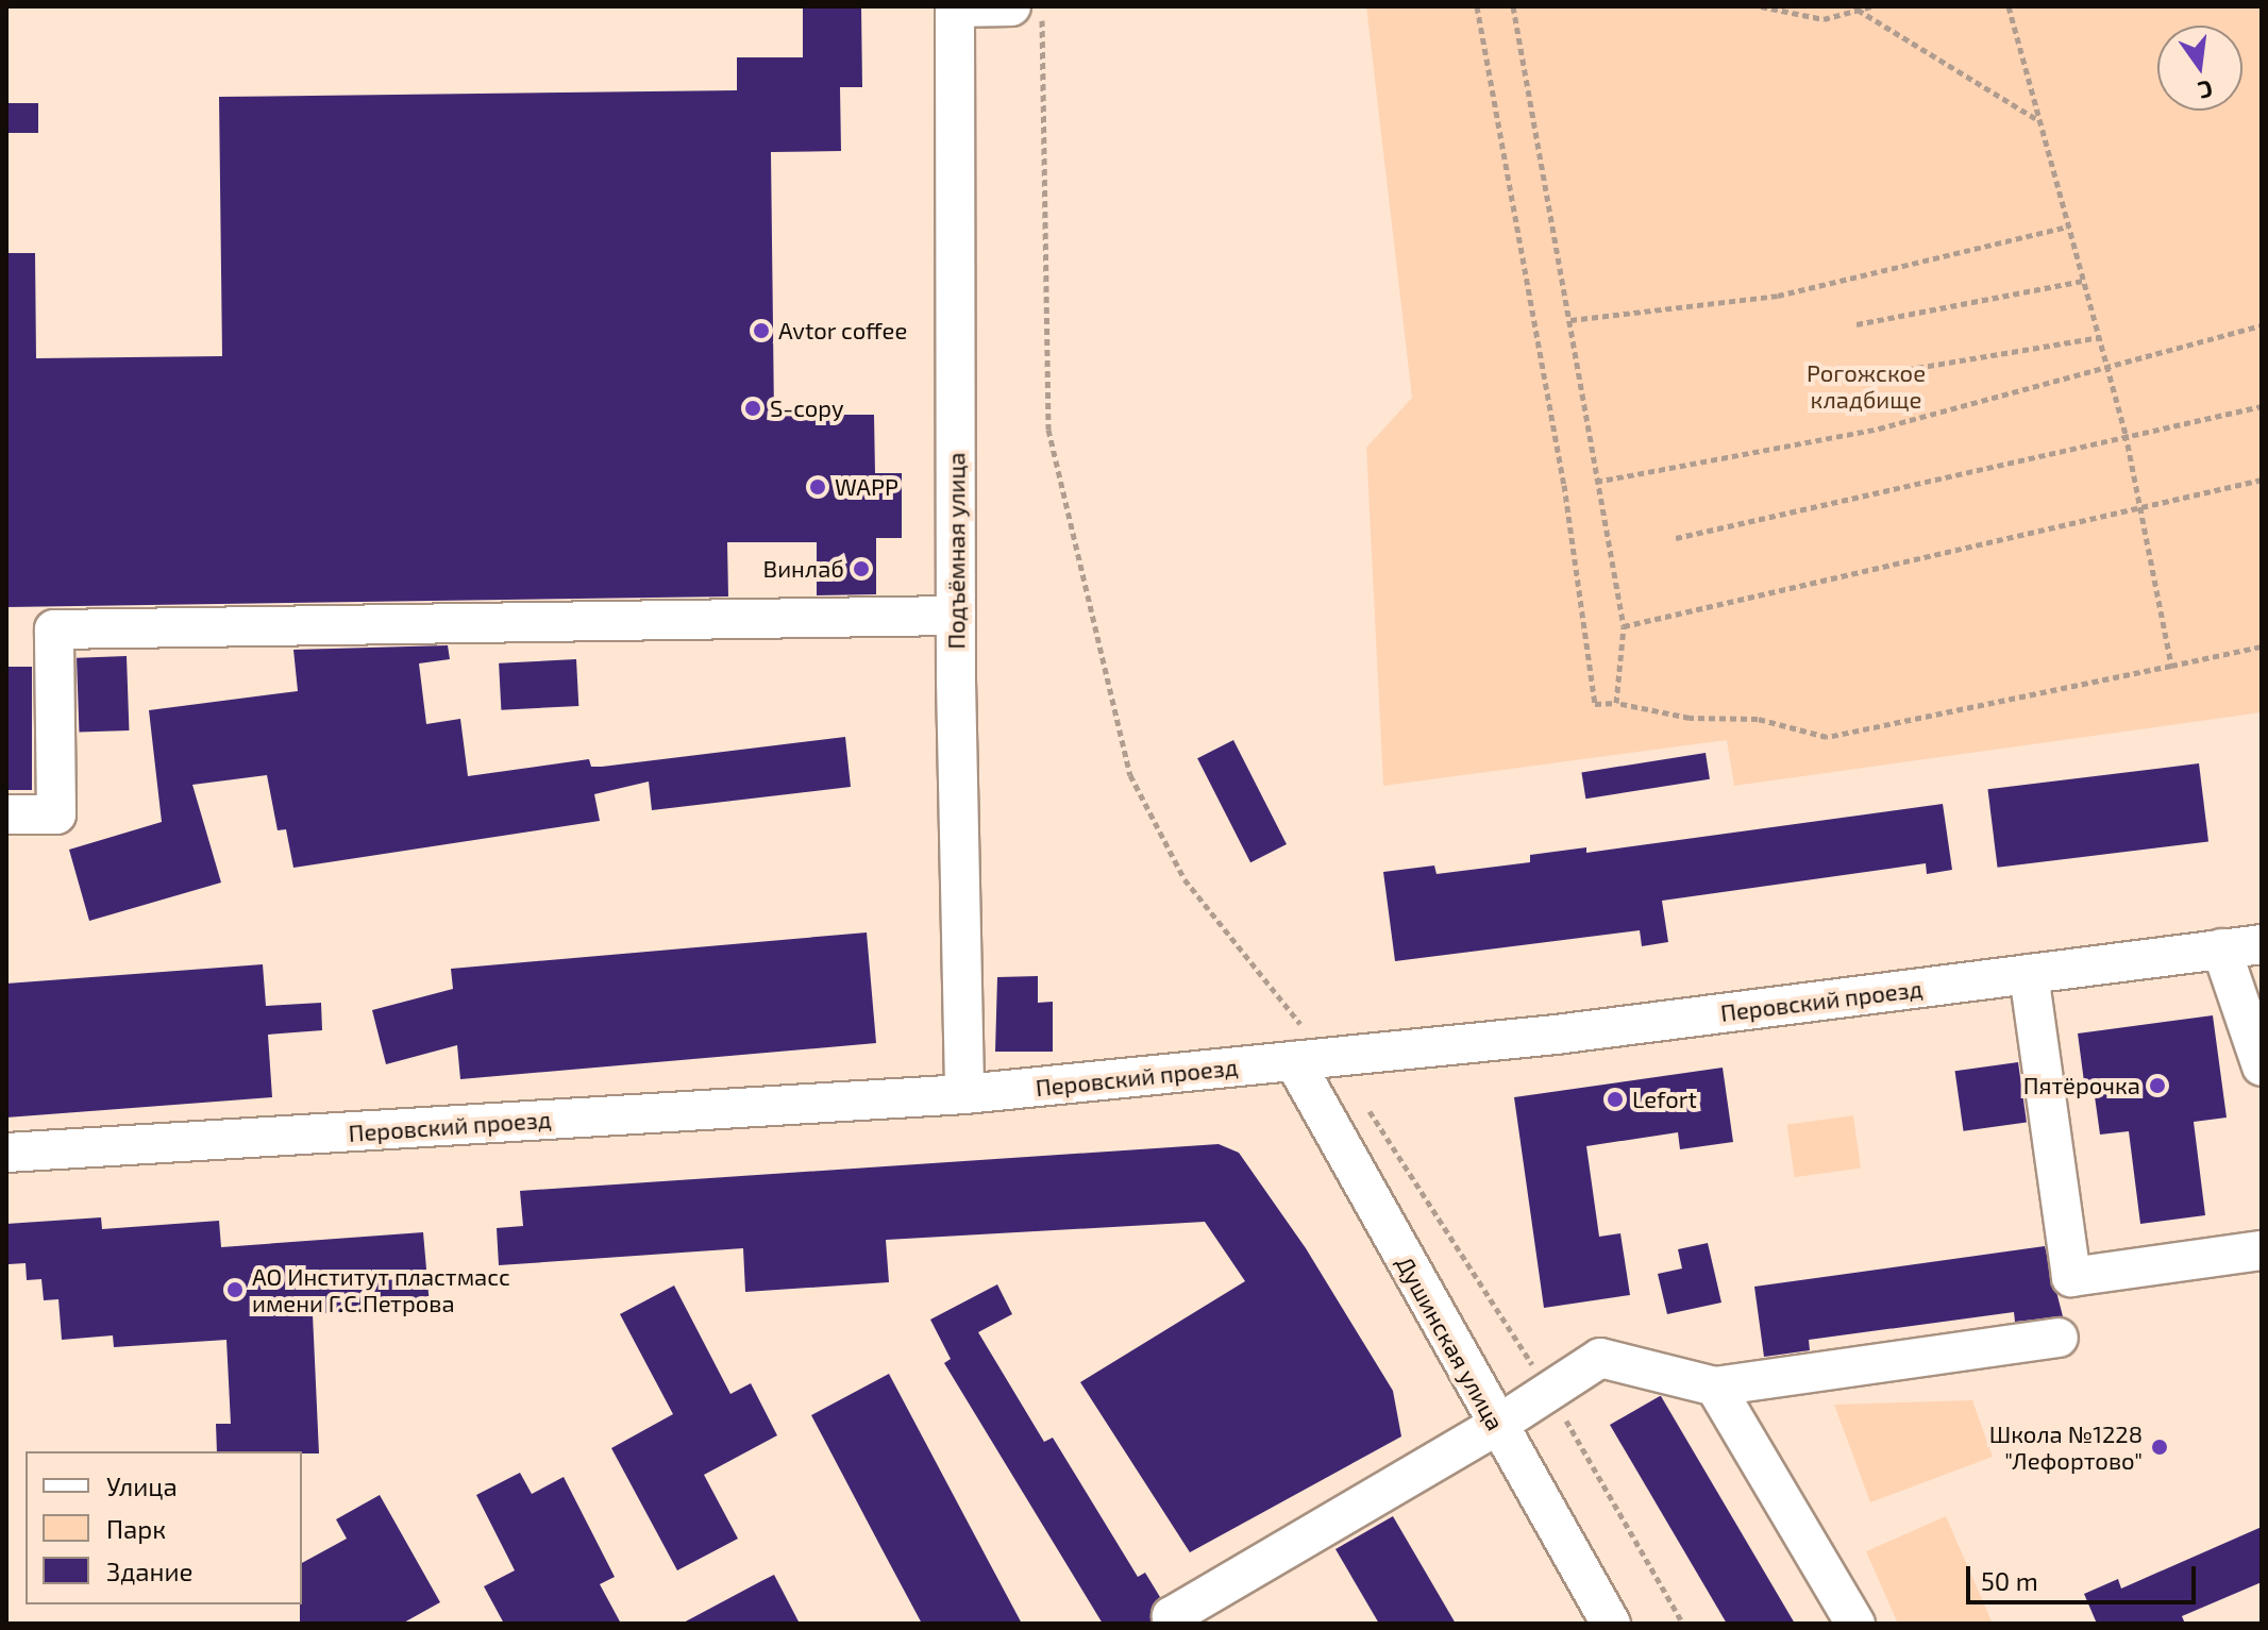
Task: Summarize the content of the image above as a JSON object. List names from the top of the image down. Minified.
{"streets":{"street":["Подъёмная улица","Перовский проезд","Душинская улица"]},"crossings":[["Подъёмная улица","Перовский проезд"],["Перовский проезд","Душинская улица"]],"parks":["Рогожское кладбище"],"places":["Avtor coffee","S-copy","WAPP","Винлаб","Пятёрочка","Lefort","АО Институт пластмасс имени Г.С.Петрова","Школа №1228 \"Лефортово\""],"legend":["Улица","Парк","Здание"],"scale_bar":"50 m","north":"bottom"}
